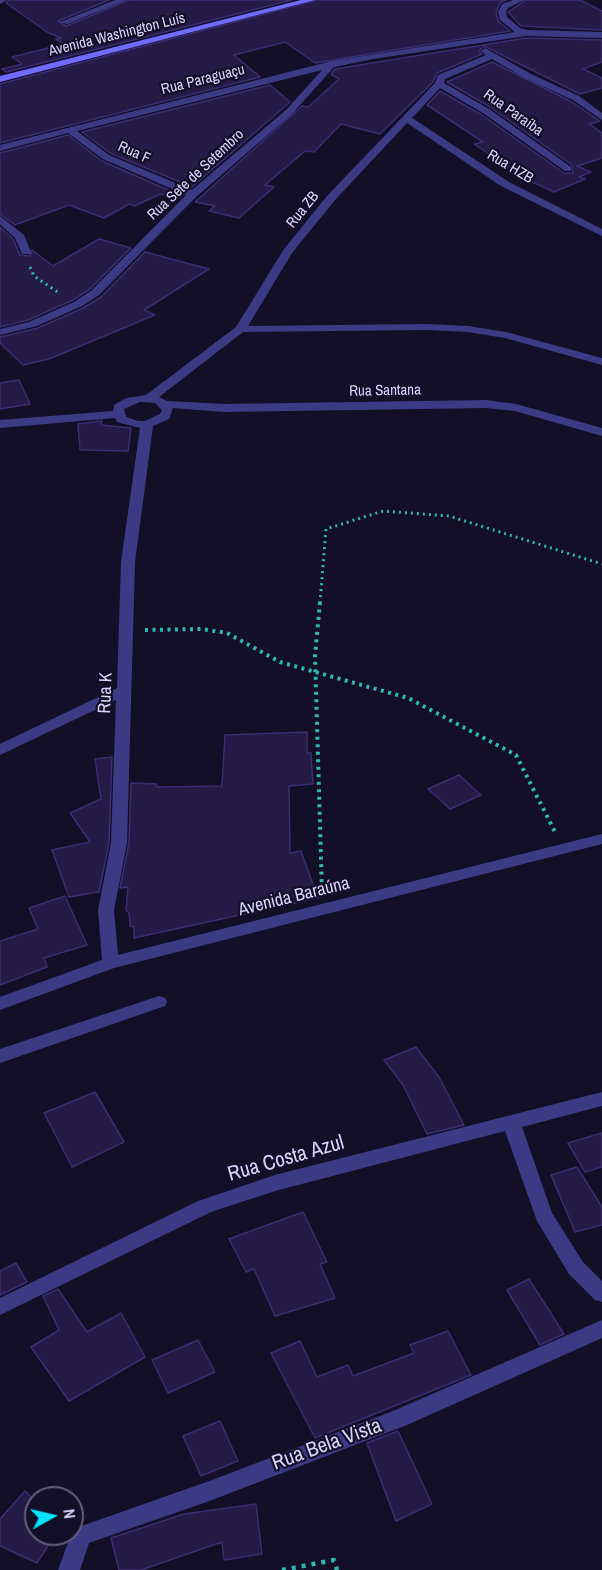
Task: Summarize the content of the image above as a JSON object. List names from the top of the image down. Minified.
{"streets":{"main road":["Avenida Washington Luís"],"street":["Rua Paraguaçu","Rua Paraíba","Rua F","Rua HZB","Rua Sete de Setembro","Rua ZB","Rua Santana","Rua K","Avenida Baraúna","Rua Costa Azul","Rua Bela Vista"]},"crossings":[["Rua Paraguaçu","Rua F"],["Rua Paraguaçu","Rua Sete de Setembro"],["Rua Paraíba","Rua ZB"],["Rua F","Rua Sete de Setembro"],["Rua HZB","Rua ZB"],["Rua ZB","Rua Santana"],["Rua K","Avenida Baraúna"]],"north":"right"}
